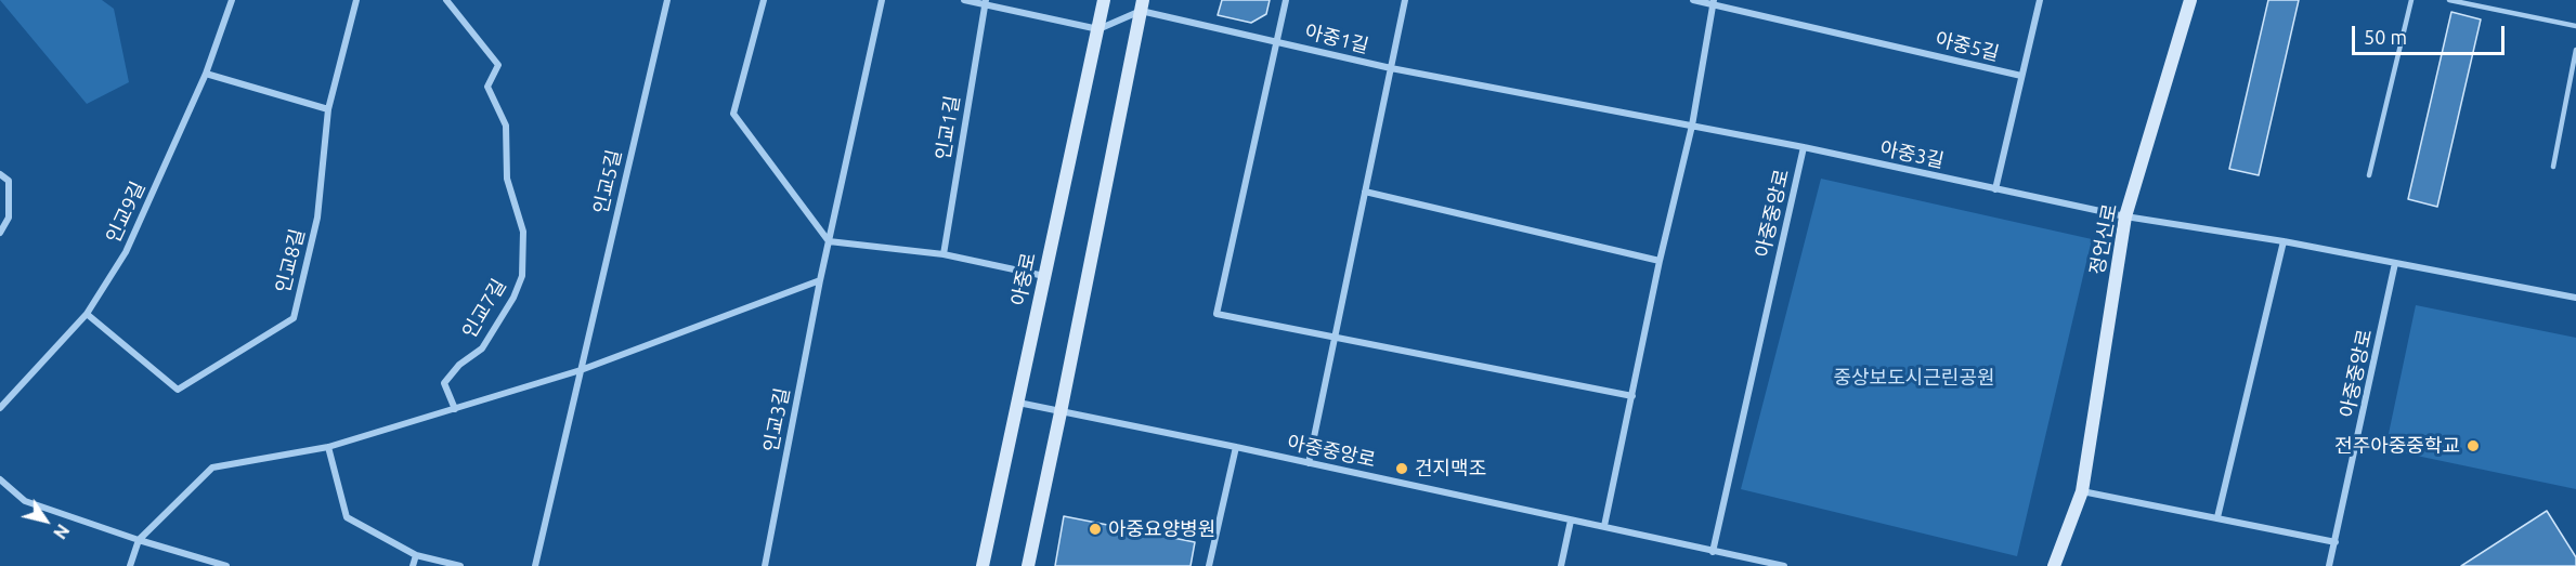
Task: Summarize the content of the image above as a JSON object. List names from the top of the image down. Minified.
{"streets":{"street":["아중1길","아중5길","인교1길","아중3길","인교5길","인교9길","아중중앙로","정언신로","인교8길","아중로","인교7길","인교3길"]},"crossings":[["아중1길","아중3길"],["아중1길","아중중앙로"],["아중5길","아중3길"],["아중3길","아중중앙로"],["아중3길","정언신로"],["인교9길","인교8길"],["아중중앙로","아중로"]],"parks":["중상보도시근린공원"],"places":["전주아중중학교","건지맥조","아중요양병원"],"scale_bar":"50 m","north":"bottom right"}
